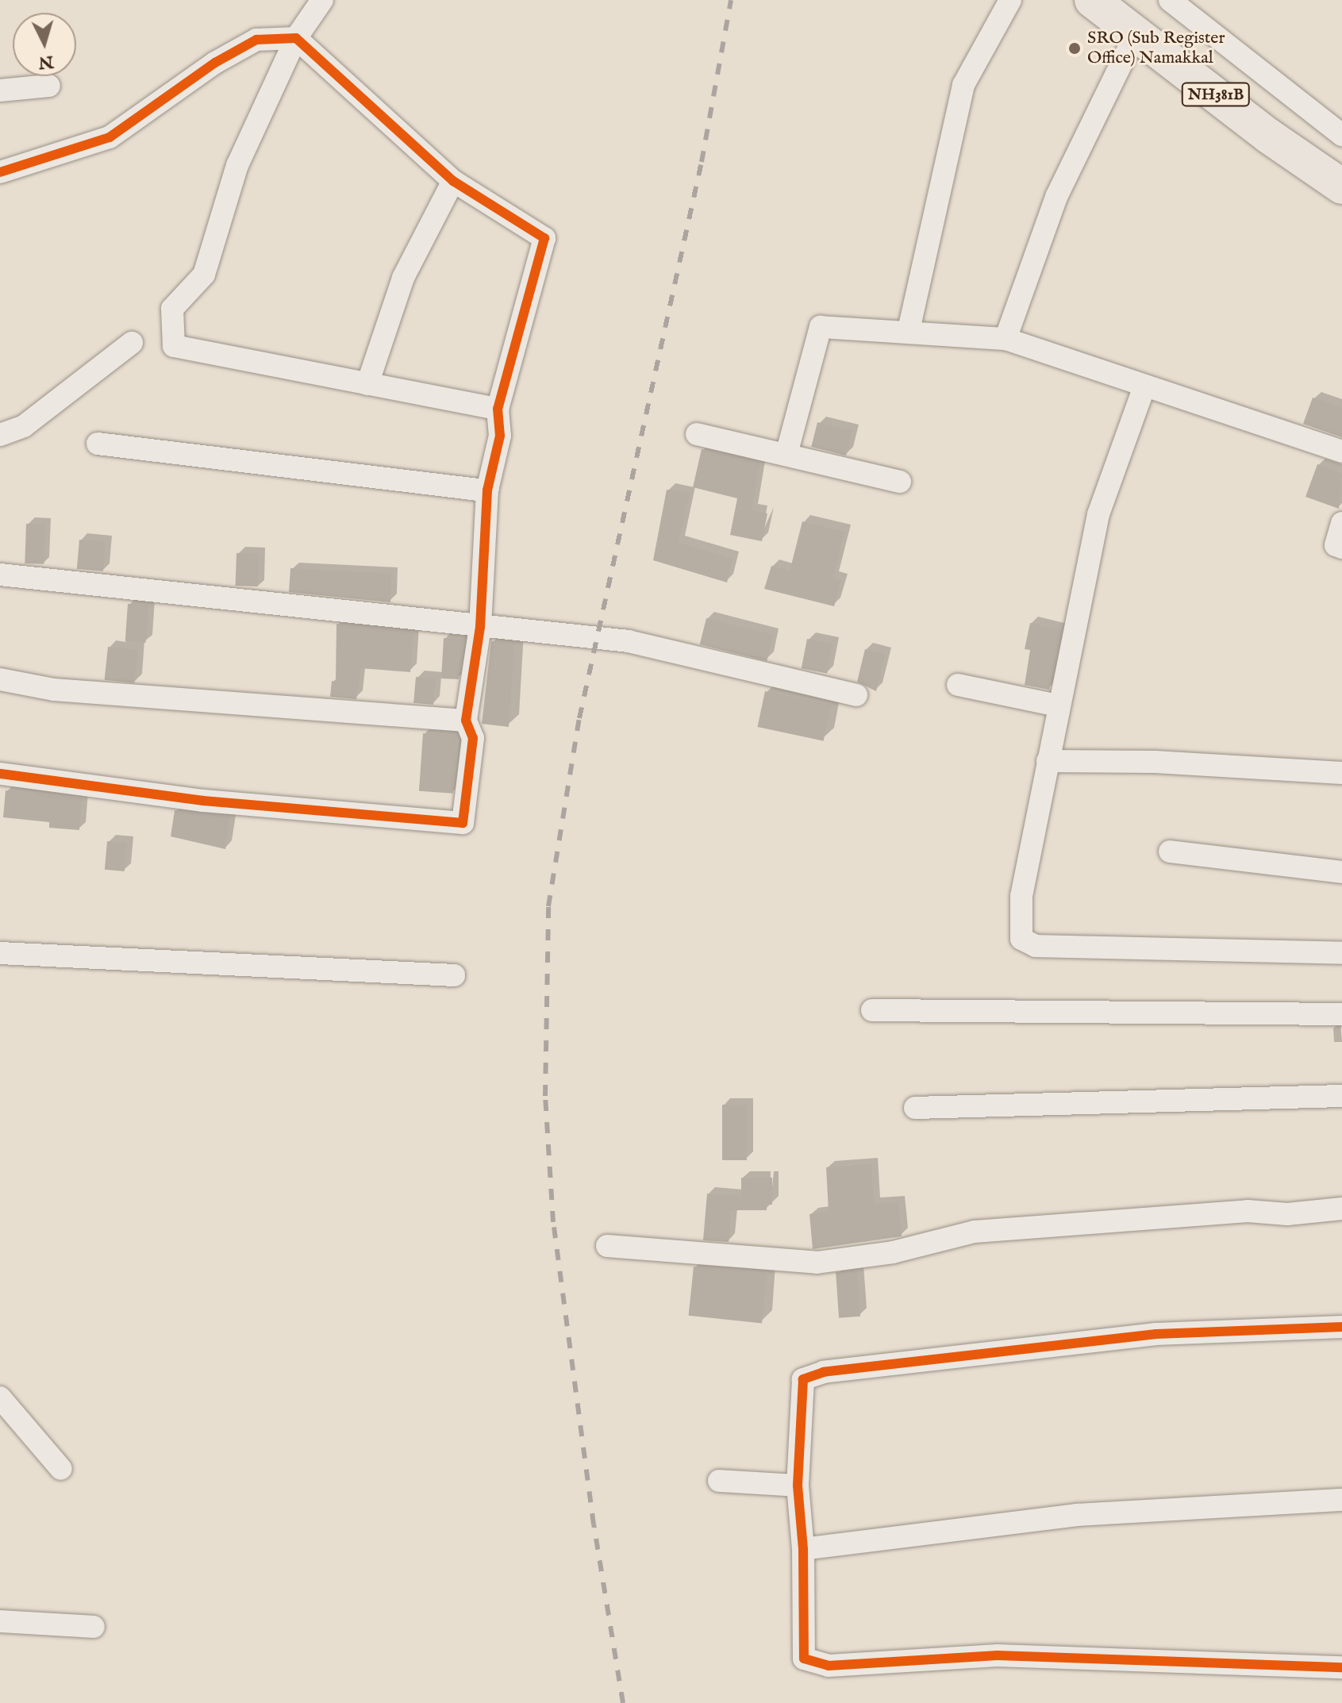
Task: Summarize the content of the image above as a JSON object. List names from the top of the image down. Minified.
{"streets":{"highway":["NH381B"]},"places":["SRO (Sub Register Office) Namakkal"],"north":"bottom"}
